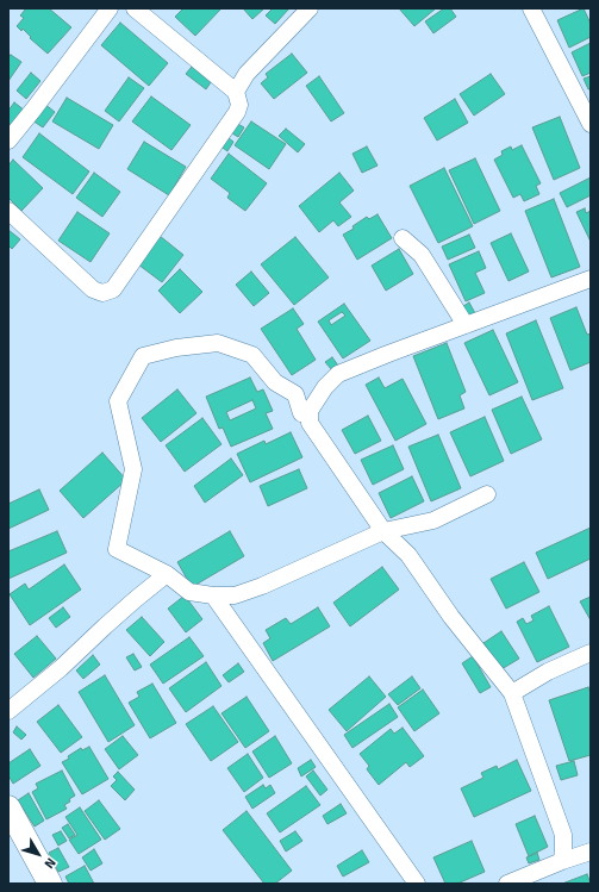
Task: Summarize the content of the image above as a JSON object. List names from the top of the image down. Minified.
{"north":"bottom right"}
